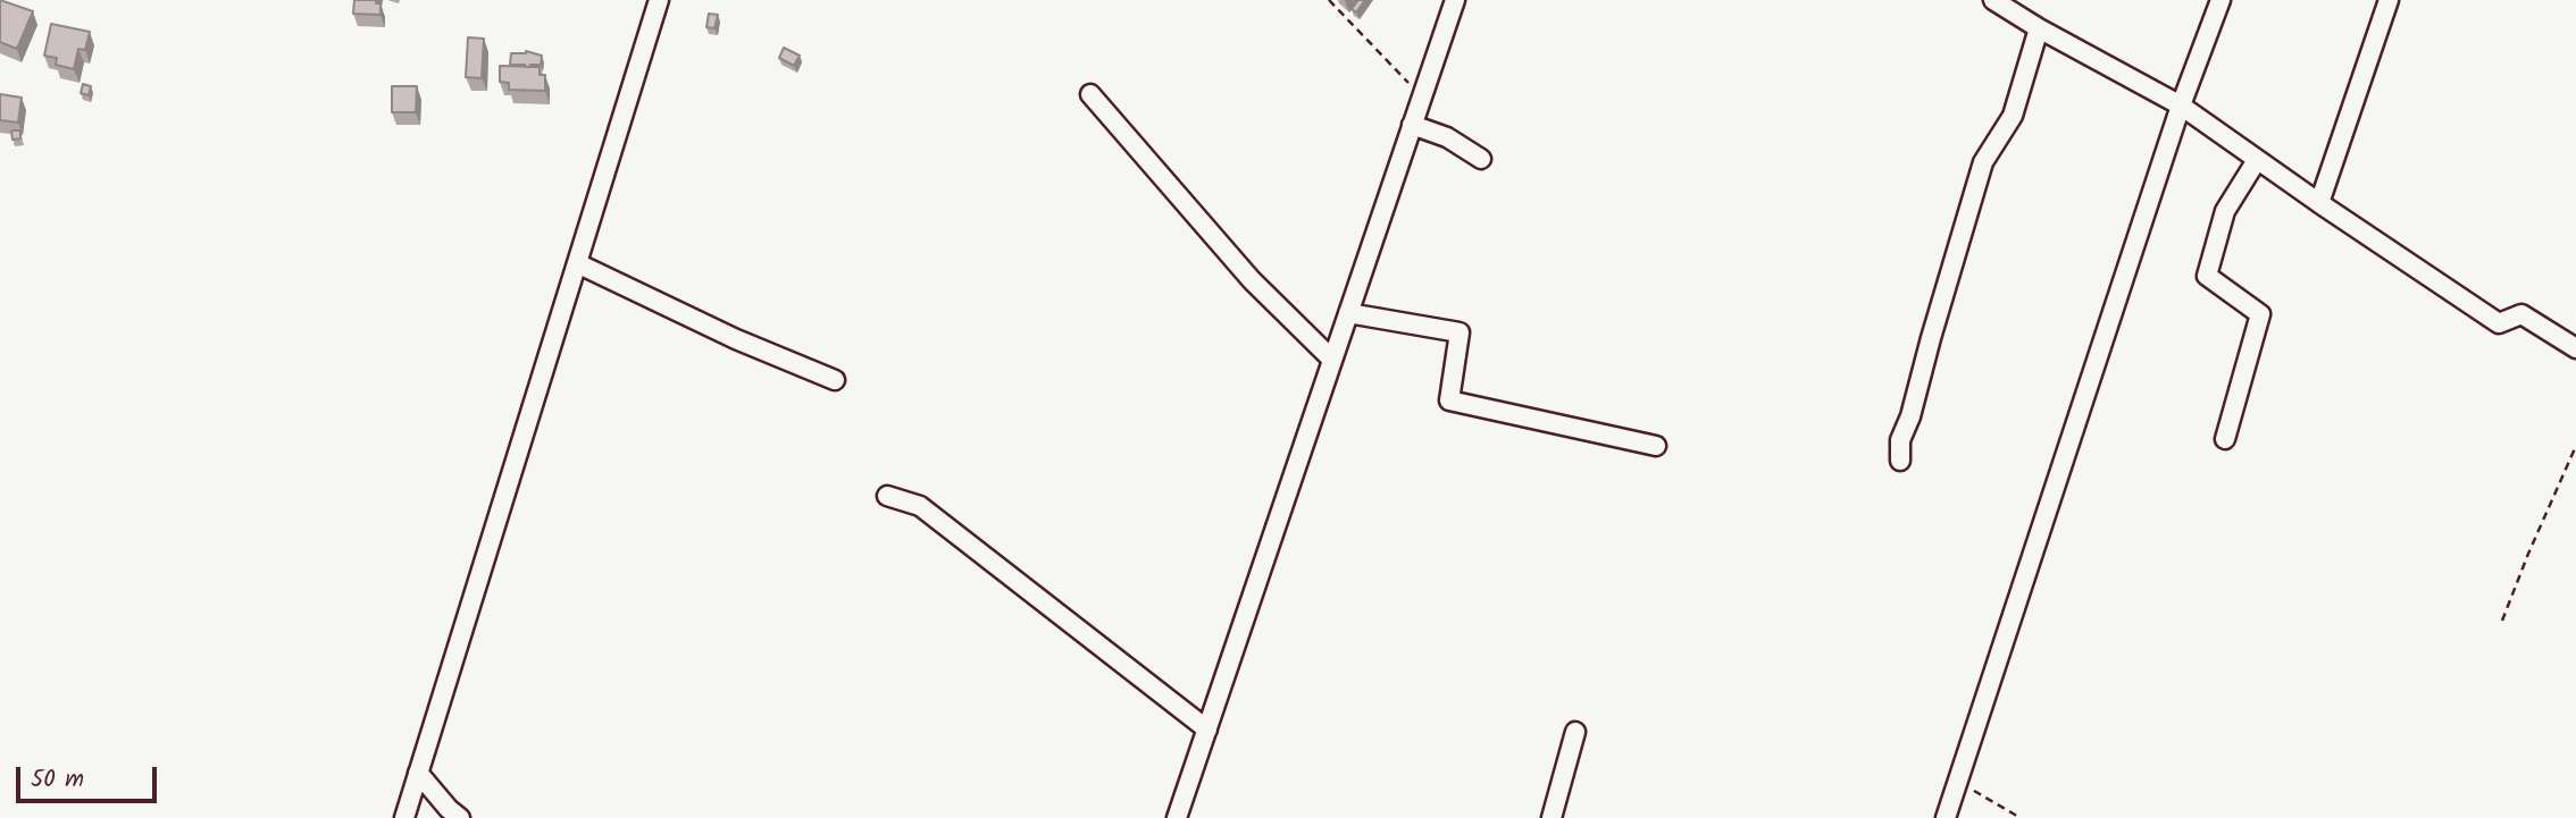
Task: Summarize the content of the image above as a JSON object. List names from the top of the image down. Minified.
{"scale_bar":"50 m"}
